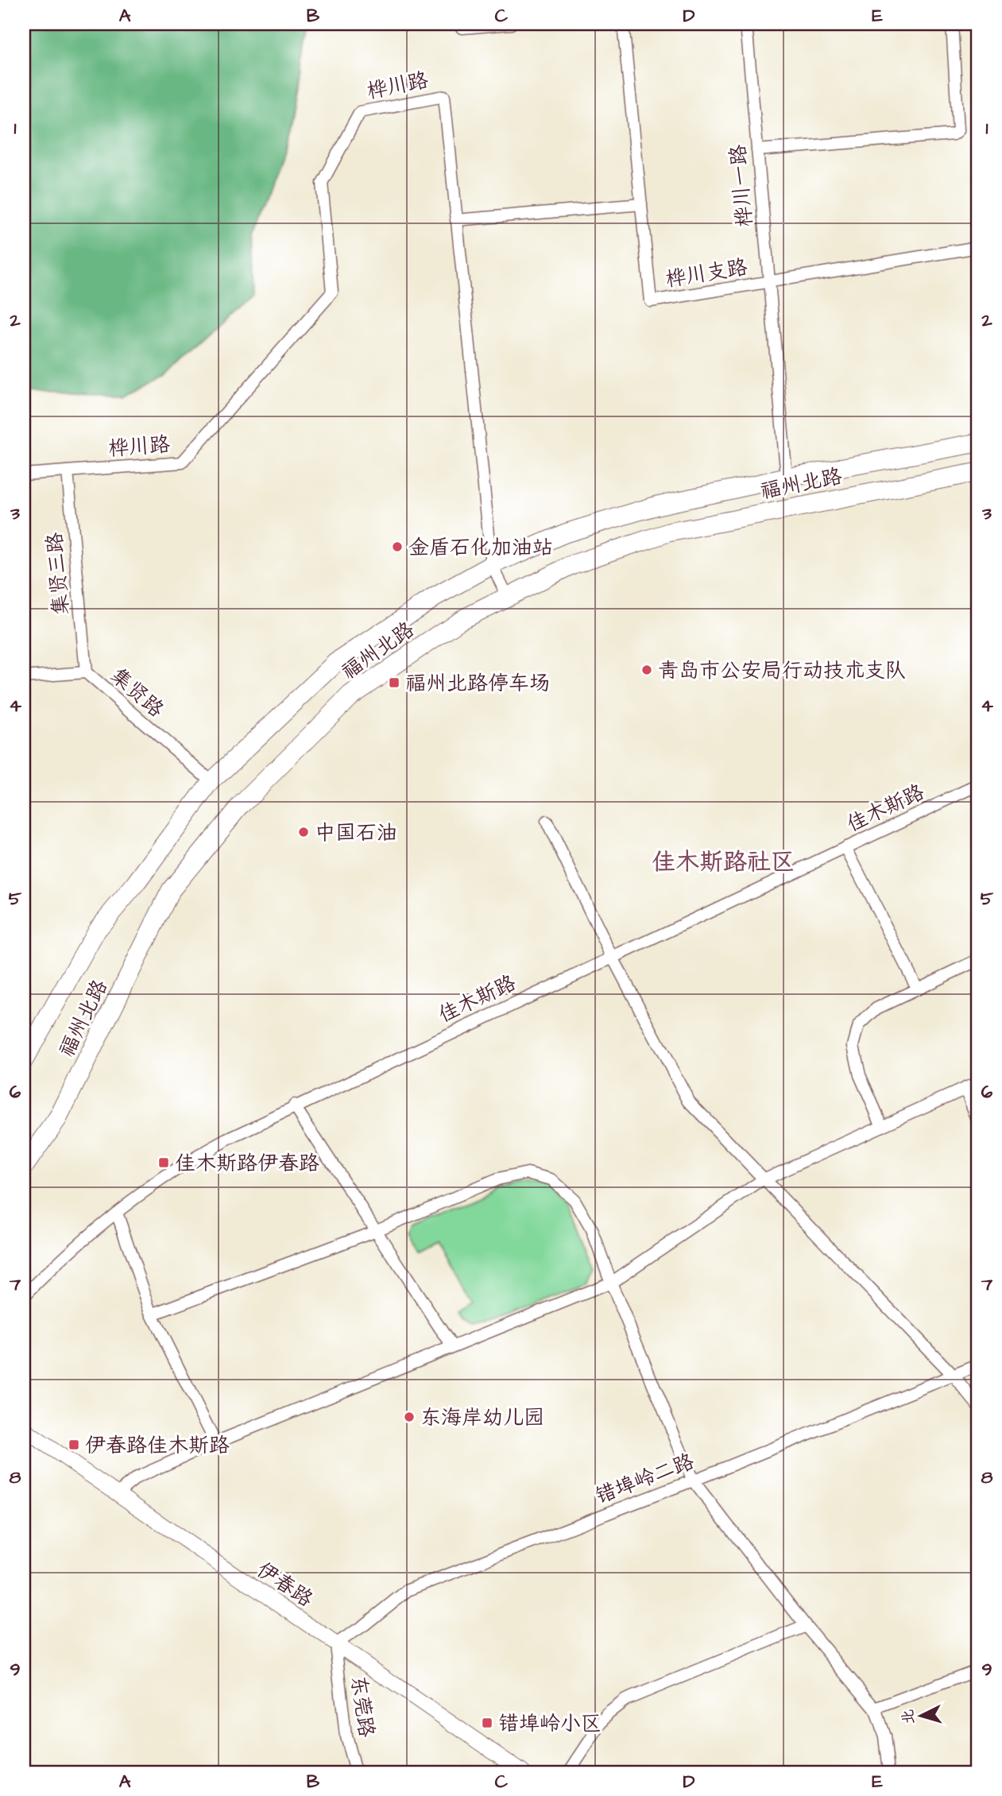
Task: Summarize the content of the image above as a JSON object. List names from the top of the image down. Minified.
{"streets":{"main road":["福州北路"],"street":["桦川路","桦川一路","桦川支路","集贤三路","集贤路","佳木斯路","错埠岭二路","伊春路","东莞路"]},"crossings":[["桦川路","福州北路"],["桦川路","集贤三路"],["桦川一路","桦川支路"],["桦川一路","福州北路"],["福州北路","集贤路"],["集贤三路","集贤路"],["错埠岭二路","伊春路"],["错埠岭二路","东莞路"],["伊春路","东莞路"]],"districts":["佳木斯路社区"],"places":{"other":["金盾石化加油站","青岛市公安局行动技术支队","中国石油","东海岸幼儿园"],"transit":["福州北路停车场","佳木斯路伊春路","伊春路佳木斯路","错埠岭小区"]},"north":"left","grid":{"columns":["A","B","C","D","E"],"rows":["1","2","3","4","5","6","7","8","9"]}}
